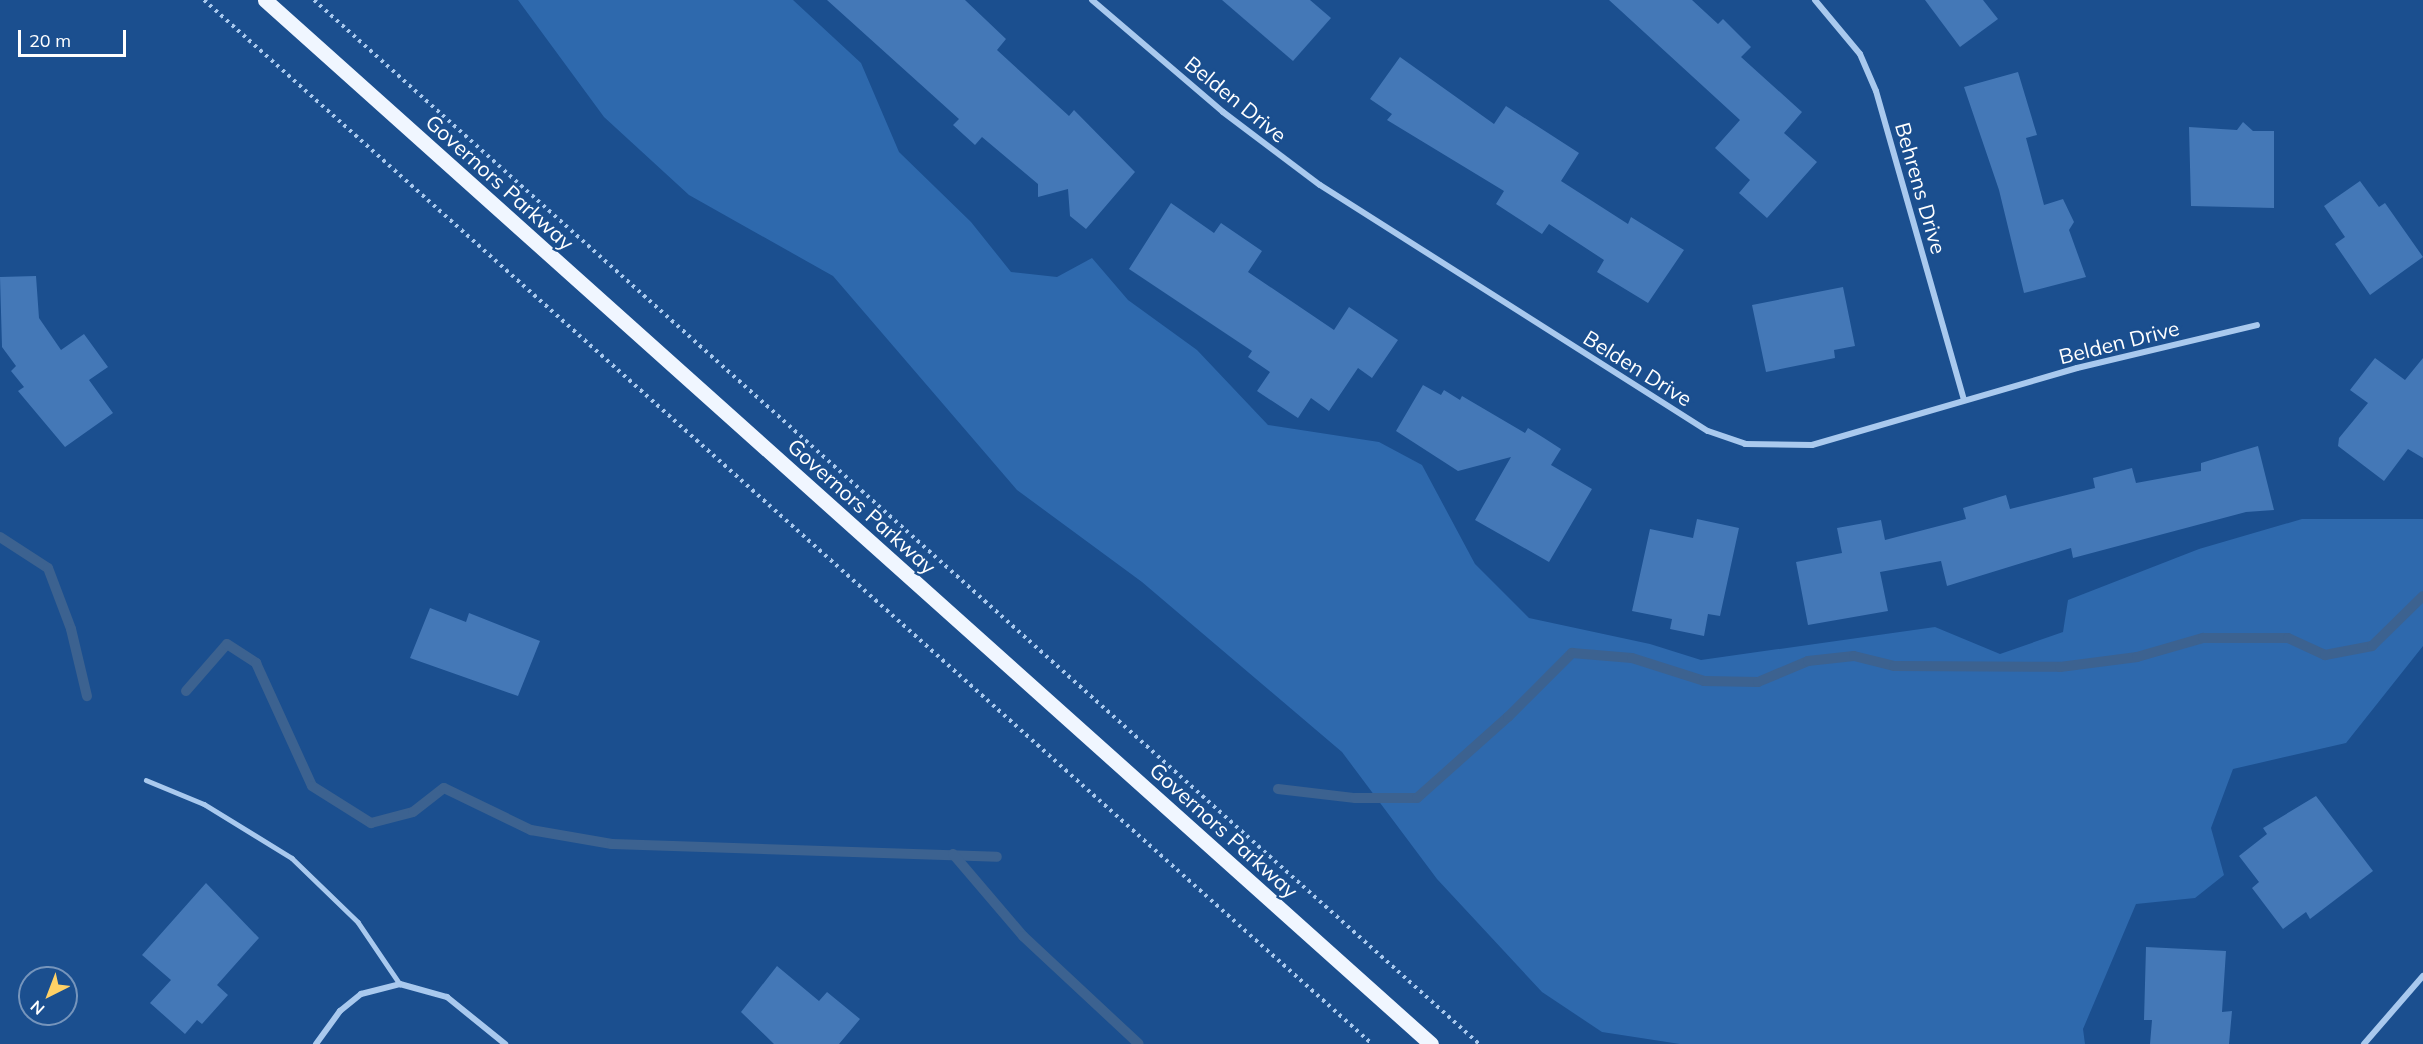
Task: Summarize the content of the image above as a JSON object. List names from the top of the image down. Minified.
{"streets":{"main road":["Governors Parkway"],"street":["Belden Drive","Behrens Drive"]},"crossings":[["Belden Drive","Behrens Drive"]],"scale_bar":"20 m","north":"bottom left"}
